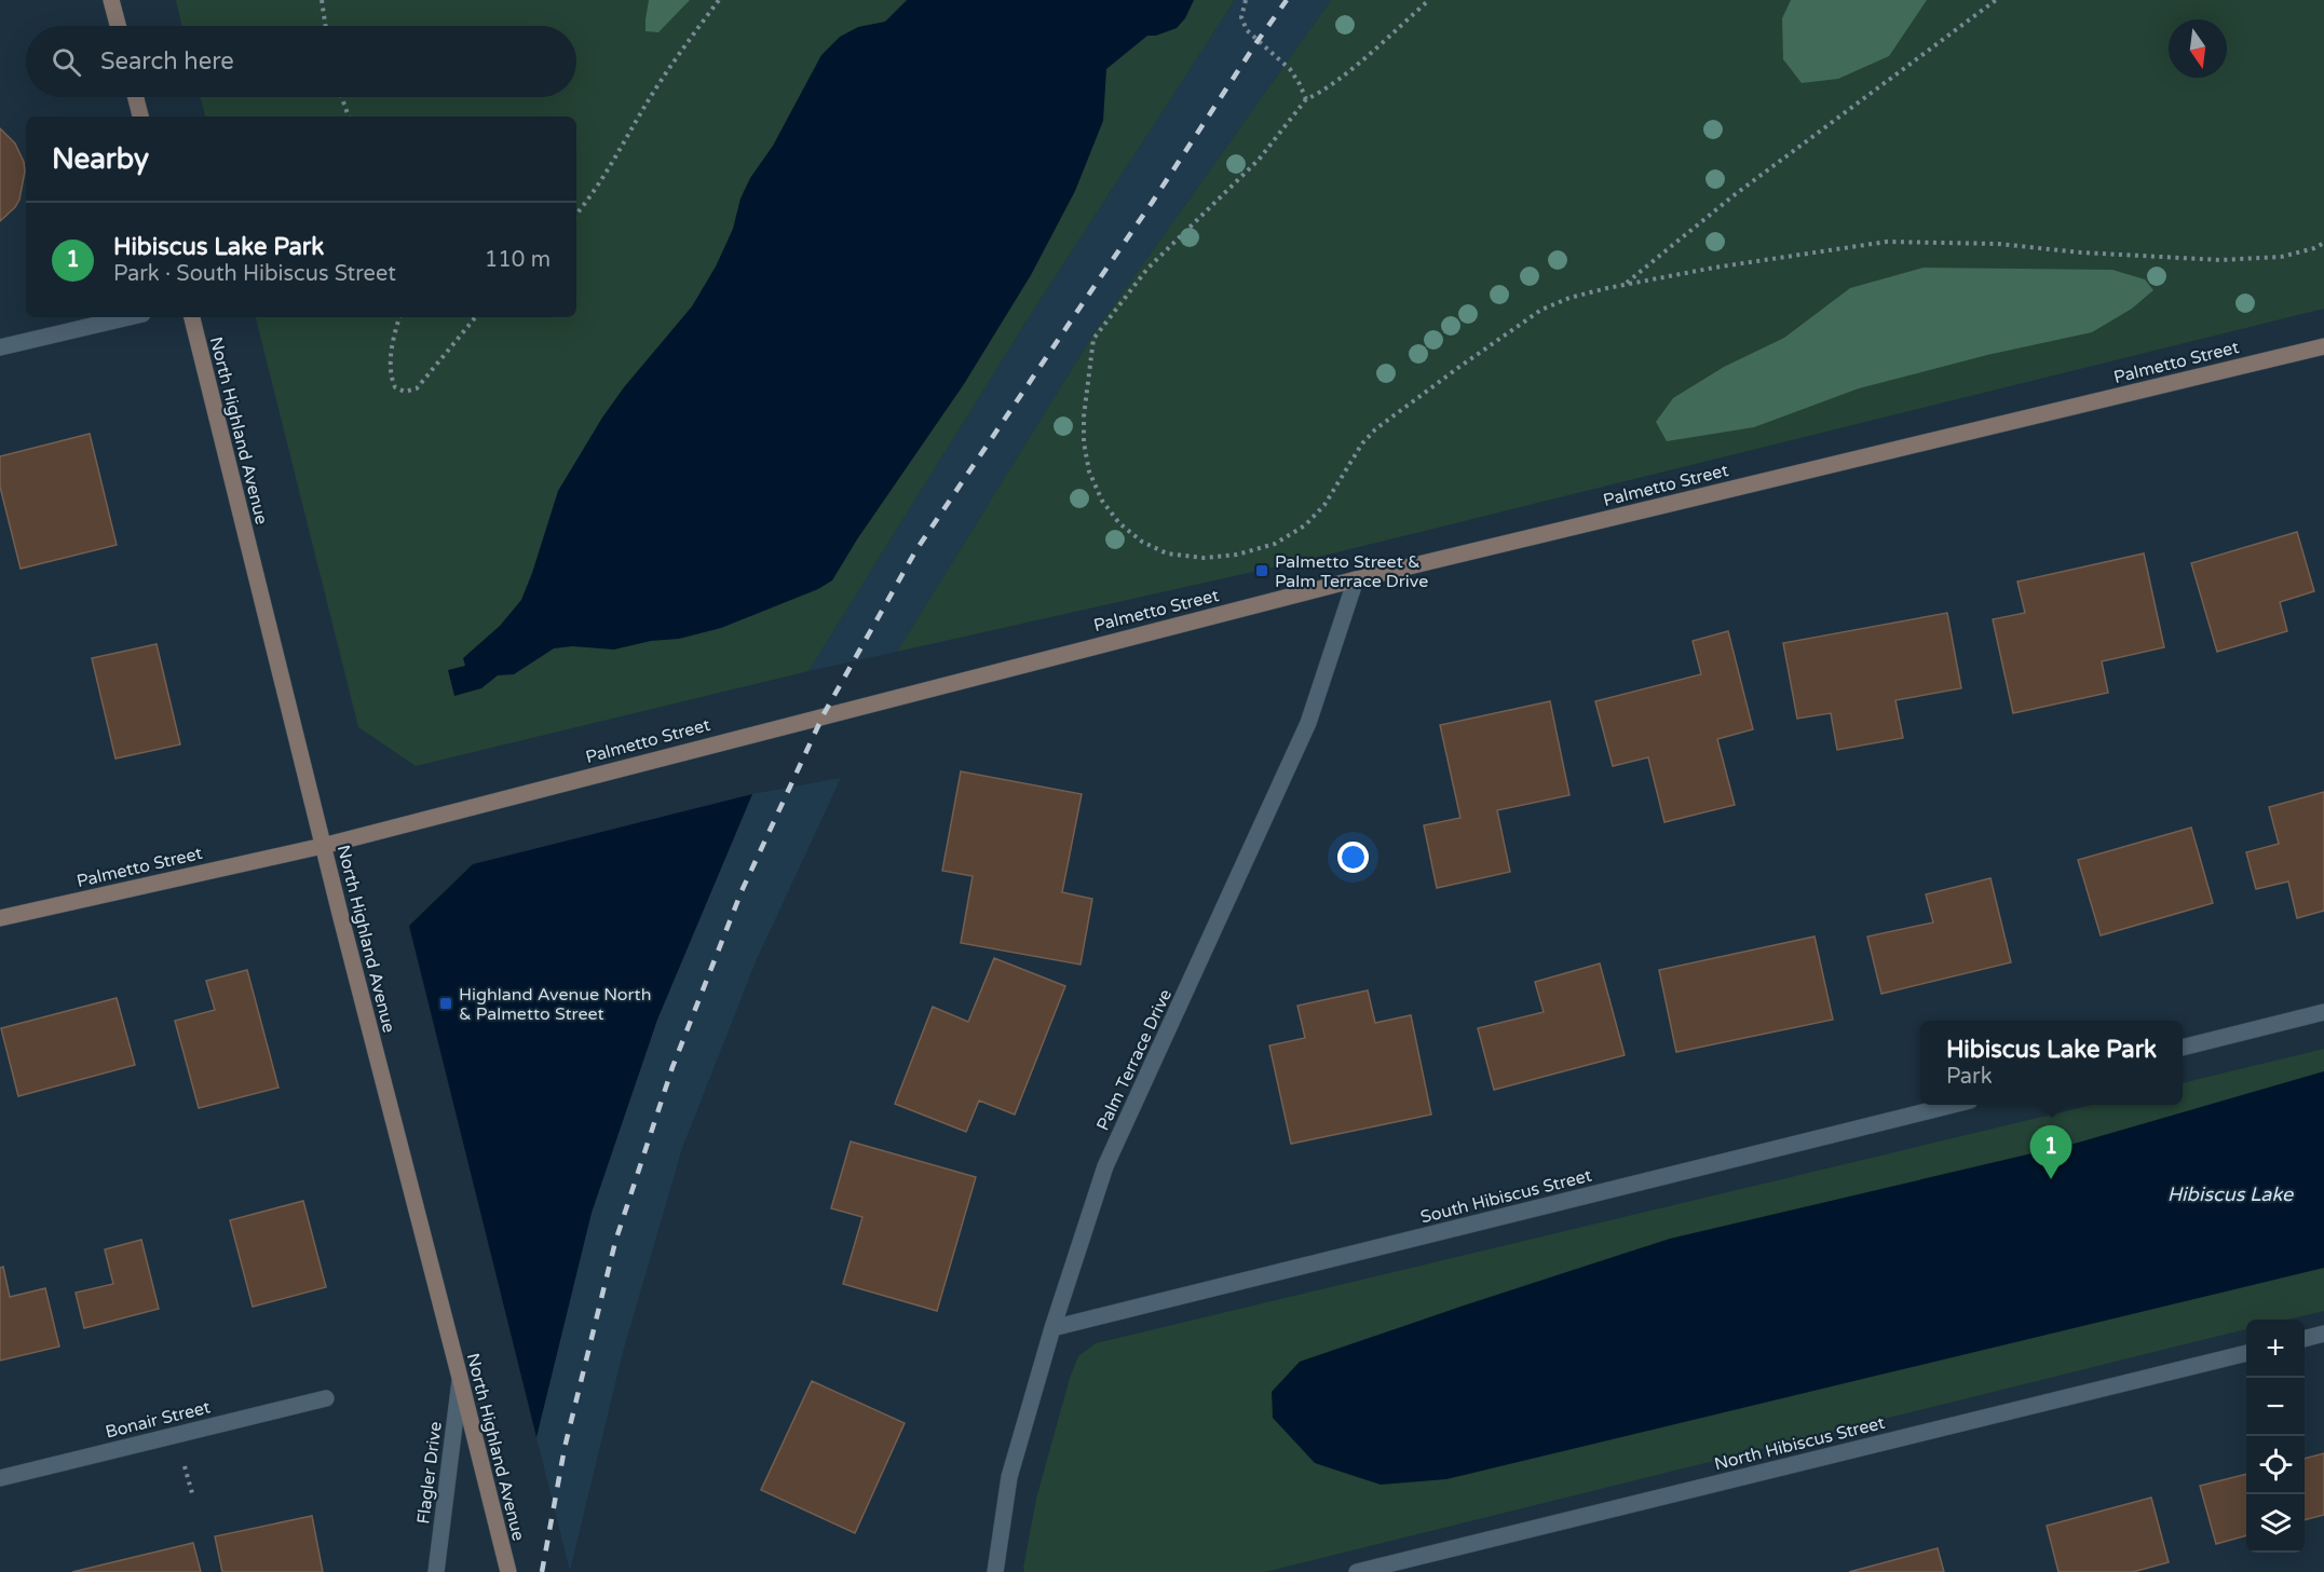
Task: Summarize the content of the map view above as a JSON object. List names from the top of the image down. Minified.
{"streets":{"street":["Palmetto Street","North Highland Avenue","Palm Terrace Drive","South Hibiscus Street","Bonair Street","North Hibiscus Street","Flagler Drive"]},"crossings":[["Palmetto Street","North Highland Avenue"],["Palmetto Street","Palm Terrace Drive"],["North Highland Avenue","Flagler Drive"],["Palm Terrace Drive","South Hibiscus Street"]],"water":["Hibiscus Lake"],"places":{"transit":["Palmetto Street & Palm Terrace Drive","Highland Avenue North & Palmetto Street"]},"north":"bottom","page":{"search":"Search here","heading":"Nearby","list":[{"mark":"1","name":"Hibiscus Lake Park","note":"Park · South Hibiscus Street","value":"110 m"}],"popup":["Hibiscus Lake Park","Park"],"pins":"1","map_buttons":["+","−"]}}
